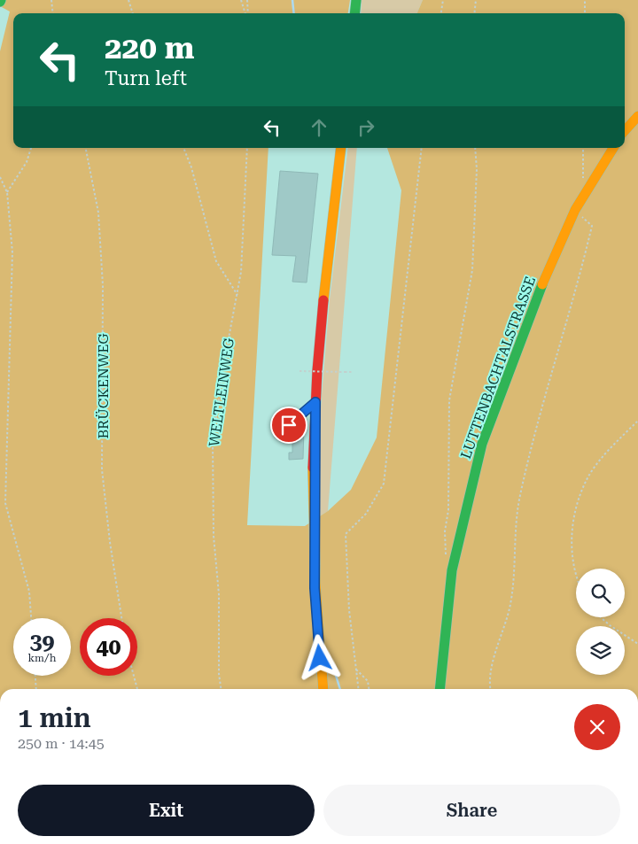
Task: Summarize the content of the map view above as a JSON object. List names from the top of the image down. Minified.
{"streets":{"street":["LUTTENBACHTALSTRASSE"],"path":["BRÜCKENWEG","WELTLEINWEG"]},"page":{"turn":["220 m","Turn left"],"speed":"39 km/h","limit":"40","heading":["1 min","250 m · 14:45"],"buttons":["Exit","Share"]}}
